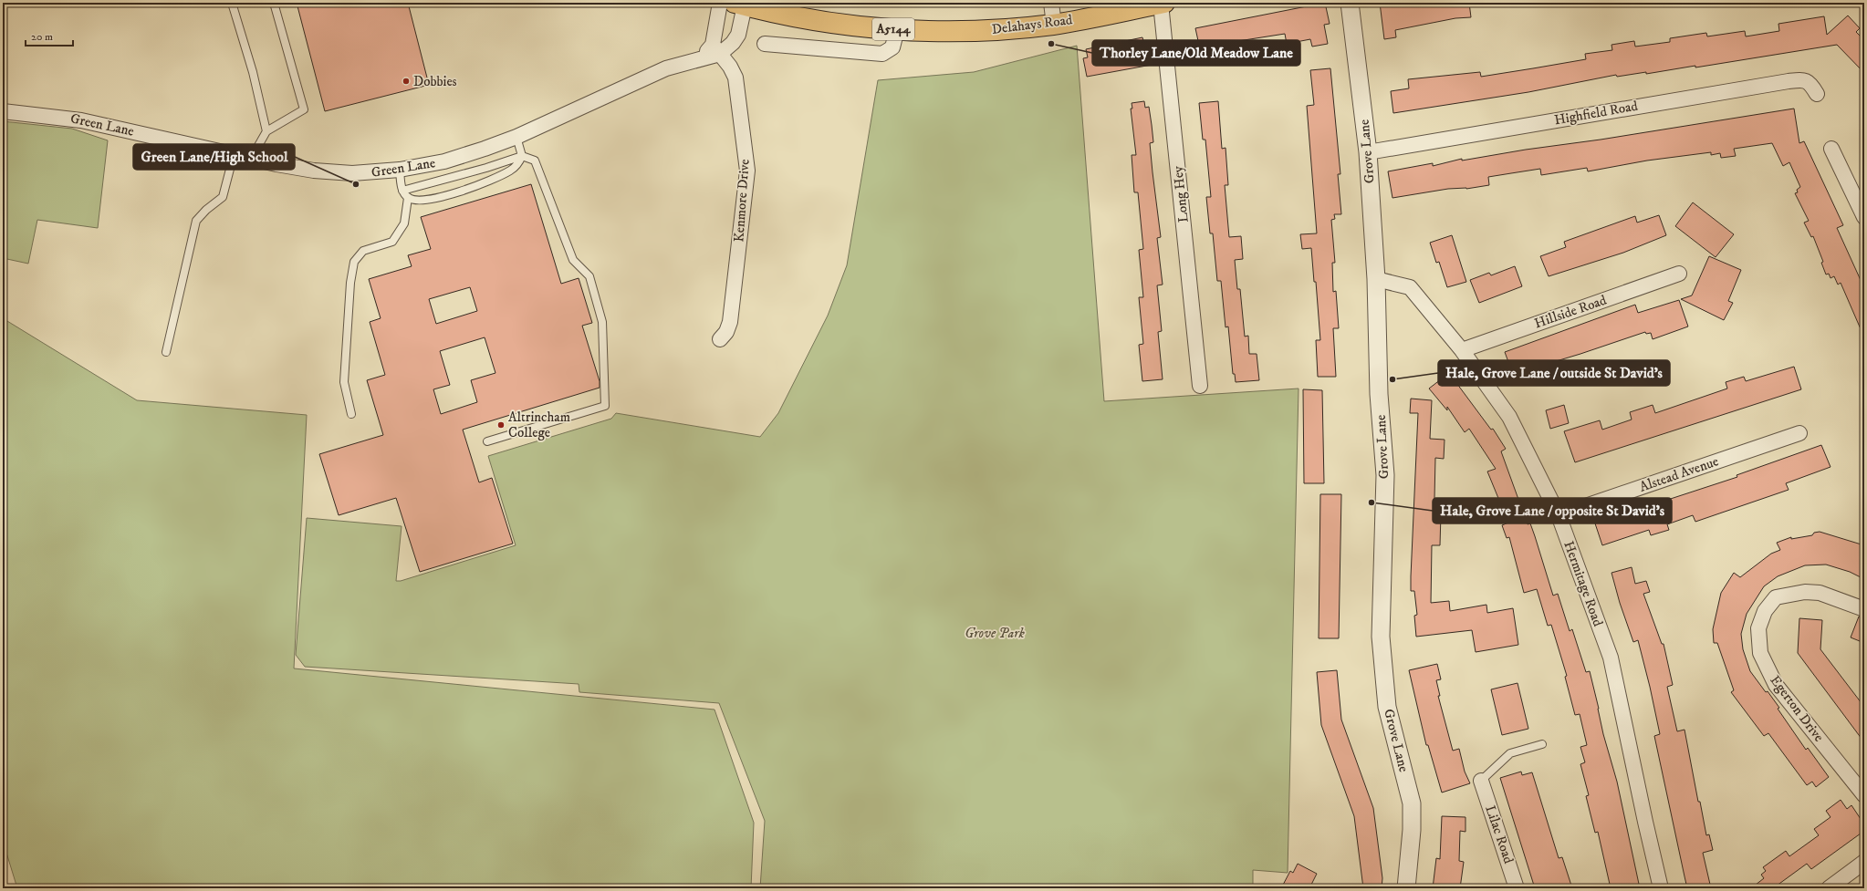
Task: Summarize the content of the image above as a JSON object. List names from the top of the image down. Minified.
{"streets":{"main road":["Delahays Road","A5144"],"street":["Highfield Road","Green Lane","Grove Lane","Long Hey","Kenmore Drive","Hillside Road","Alstead Avenue","Hermitage Road","Egerton Drive","Lilac Road"]},"crossings":[["Delahays Road","Green Lane"],["Delahays Road","Long Hey"],["Highfield Road","Grove Lane"],["Green Lane","Kenmore Drive"],["Grove Lane","Hermitage Road"],["Hillside Road","Hermitage Road"],["Alstead Avenue","Hermitage Road"]],"parks":["Grove Park"],"places":["Thorley Lane/Old Meadow Lane","Dobbies","Green Lane/High School","Hale, Grove Lane / outside St David's","Altrincham College","Hale, Grove Lane / opposite St David's"],"scale_bar":"20 m"}
